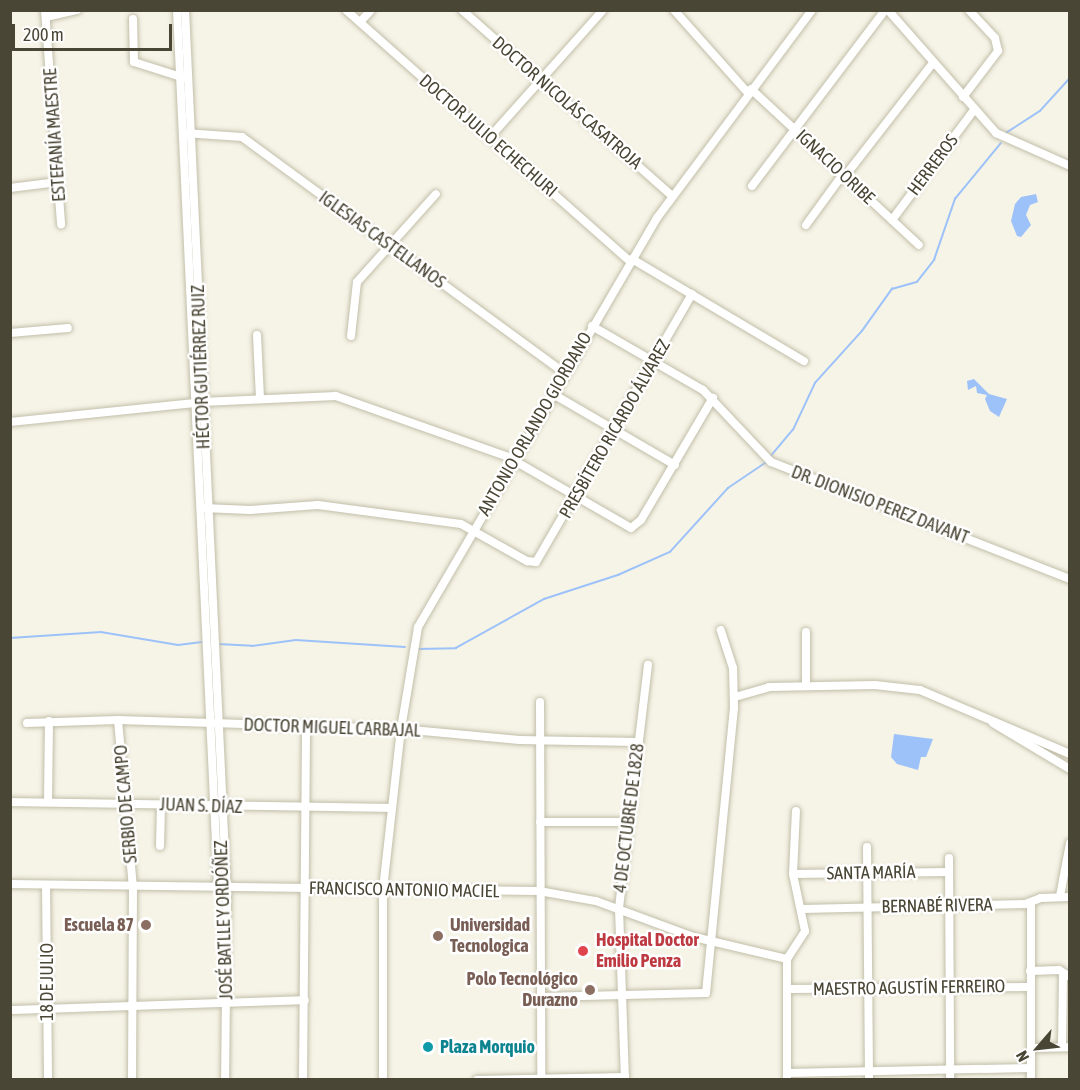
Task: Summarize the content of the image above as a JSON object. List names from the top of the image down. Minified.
{"streets":{"street":["DOCTOR NICOLÁS CASATROJA","ESTEFANÍA MAESTRE","DOCTOR JULIO ECHECHURI","HERREROS","IGNACIO ORIBE","IGLESIAS CASTELLANOS","HÉCTOR GUTIÉRREZ RUIZ","ANTONIO ORLANDO GIORDANO","PRESBÍTERO RICARDO ÁLVAREZ","DR. DIONISIO PEREZ DAVANT","DOCTOR MIGUEL CARBAJAL","SERBIO DE CAMPO","JUAN S. DÍAZ","4 DE OCTUBRE DE 1828","SANTA MARÍA","FRANCISCO ANTONIO MACIEL","BERNABÉ RIVERA","JOSÉ BATLLE Y ORDÓÑEZ","18 DE JULIO","MAESTRO AGUSTÍN FERREIRO"]},"crossings":[["DOCTOR NICOLÁS CASATROJA","ANTONIO ORLANDO GIORDANO"],["DOCTOR JULIO ECHECHURI","ANTONIO ORLANDO GIORDANO"],["DOCTOR JULIO ECHECHURI","PRESBÍTERO RICARDO ÁLVAREZ"],["HERREROS","IGNACIO ORIBE"],["IGNACIO ORIBE","ANTONIO ORLANDO GIORDANO"],["IGLESIAS CASTELLANOS","HÉCTOR GUTIÉRREZ RUIZ"],["IGLESIAS CASTELLANOS","ANTONIO ORLANDO GIORDANO"],["HÉCTOR GUTIÉRREZ RUIZ","DOCTOR MIGUEL CARBAJAL"],["HÉCTOR GUTIÉRREZ RUIZ","JOSÉ BATLLE Y ORDÓÑEZ"],["ANTONIO ORLANDO GIORDANO","PRESBÍTERO RICARDO ÁLVAREZ"],["ANTONIO ORLANDO GIORDANO","DR. DIONISIO PEREZ DAVANT"],["ANTONIO ORLANDO GIORDANO","DOCTOR MIGUEL CARBAJAL"],["ANTONIO ORLANDO GIORDANO","JUAN S. DÍAZ"],["ANTONIO ORLANDO GIORDANO","FRANCISCO ANTONIO MACIEL"],["PRESBÍTERO RICARDO ÁLVAREZ","DR. DIONISIO PEREZ DAVANT"],["DOCTOR MIGUEL CARBAJAL","SERBIO DE CAMPO"],["DOCTOR MIGUEL CARBAJAL","4 DE OCTUBRE DE 1828"],["DOCTOR MIGUEL CARBAJAL","JOSÉ BATLLE Y ORDÓÑEZ"],["SERBIO DE CAMPO","JUAN S. DÍAZ"],["SERBIO DE CAMPO","FRANCISCO ANTONIO MACIEL"],["JUAN S. DÍAZ","JOSÉ BATLLE Y ORDÓÑEZ"],["4 DE OCTUBRE DE 1828","FRANCISCO ANTONIO MACIEL"],["FRANCISCO ANTONIO MACIEL","JOSÉ BATLLE Y ORDÓÑEZ"],["FRANCISCO ANTONIO MACIEL","18 DE JULIO"]],"places":["Escuela 87","Universidad Tecnologica","Hospital Doctor Emilio Penza","Polo Tecnológico Durazno","Plaza Morquio"],"scale_bar":"200 m","north":"bottom left"}
